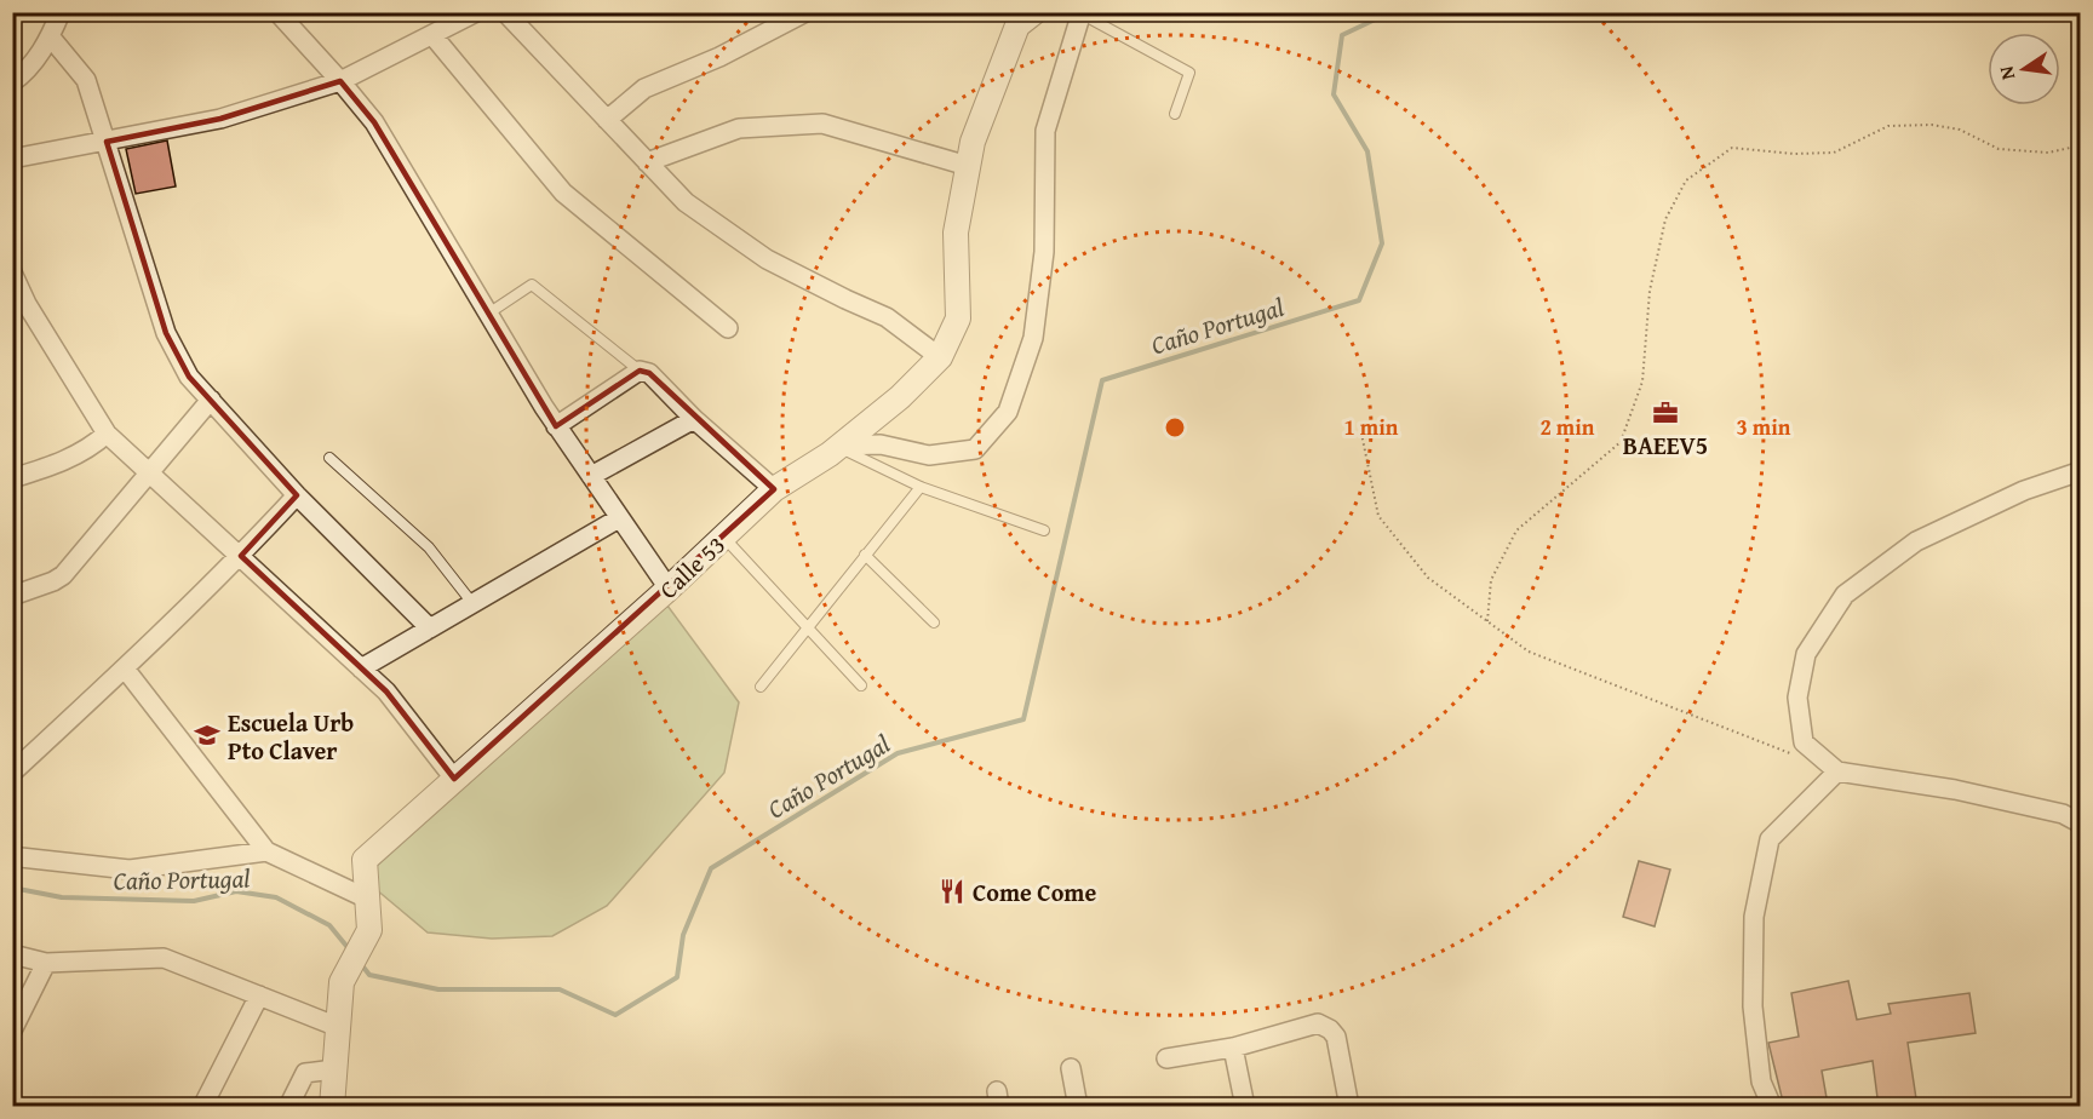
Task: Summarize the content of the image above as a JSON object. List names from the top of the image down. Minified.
{"streets":{"street":["Calle 53"]},"water":["Caño Portugal"],"places":{"office":["BAEEV5"],"school or university":["Escuela Urb Pto Claver"],"restaurant":["Come Come"]},"north":"left","rings":["1 min","2 min","3 min"]}
